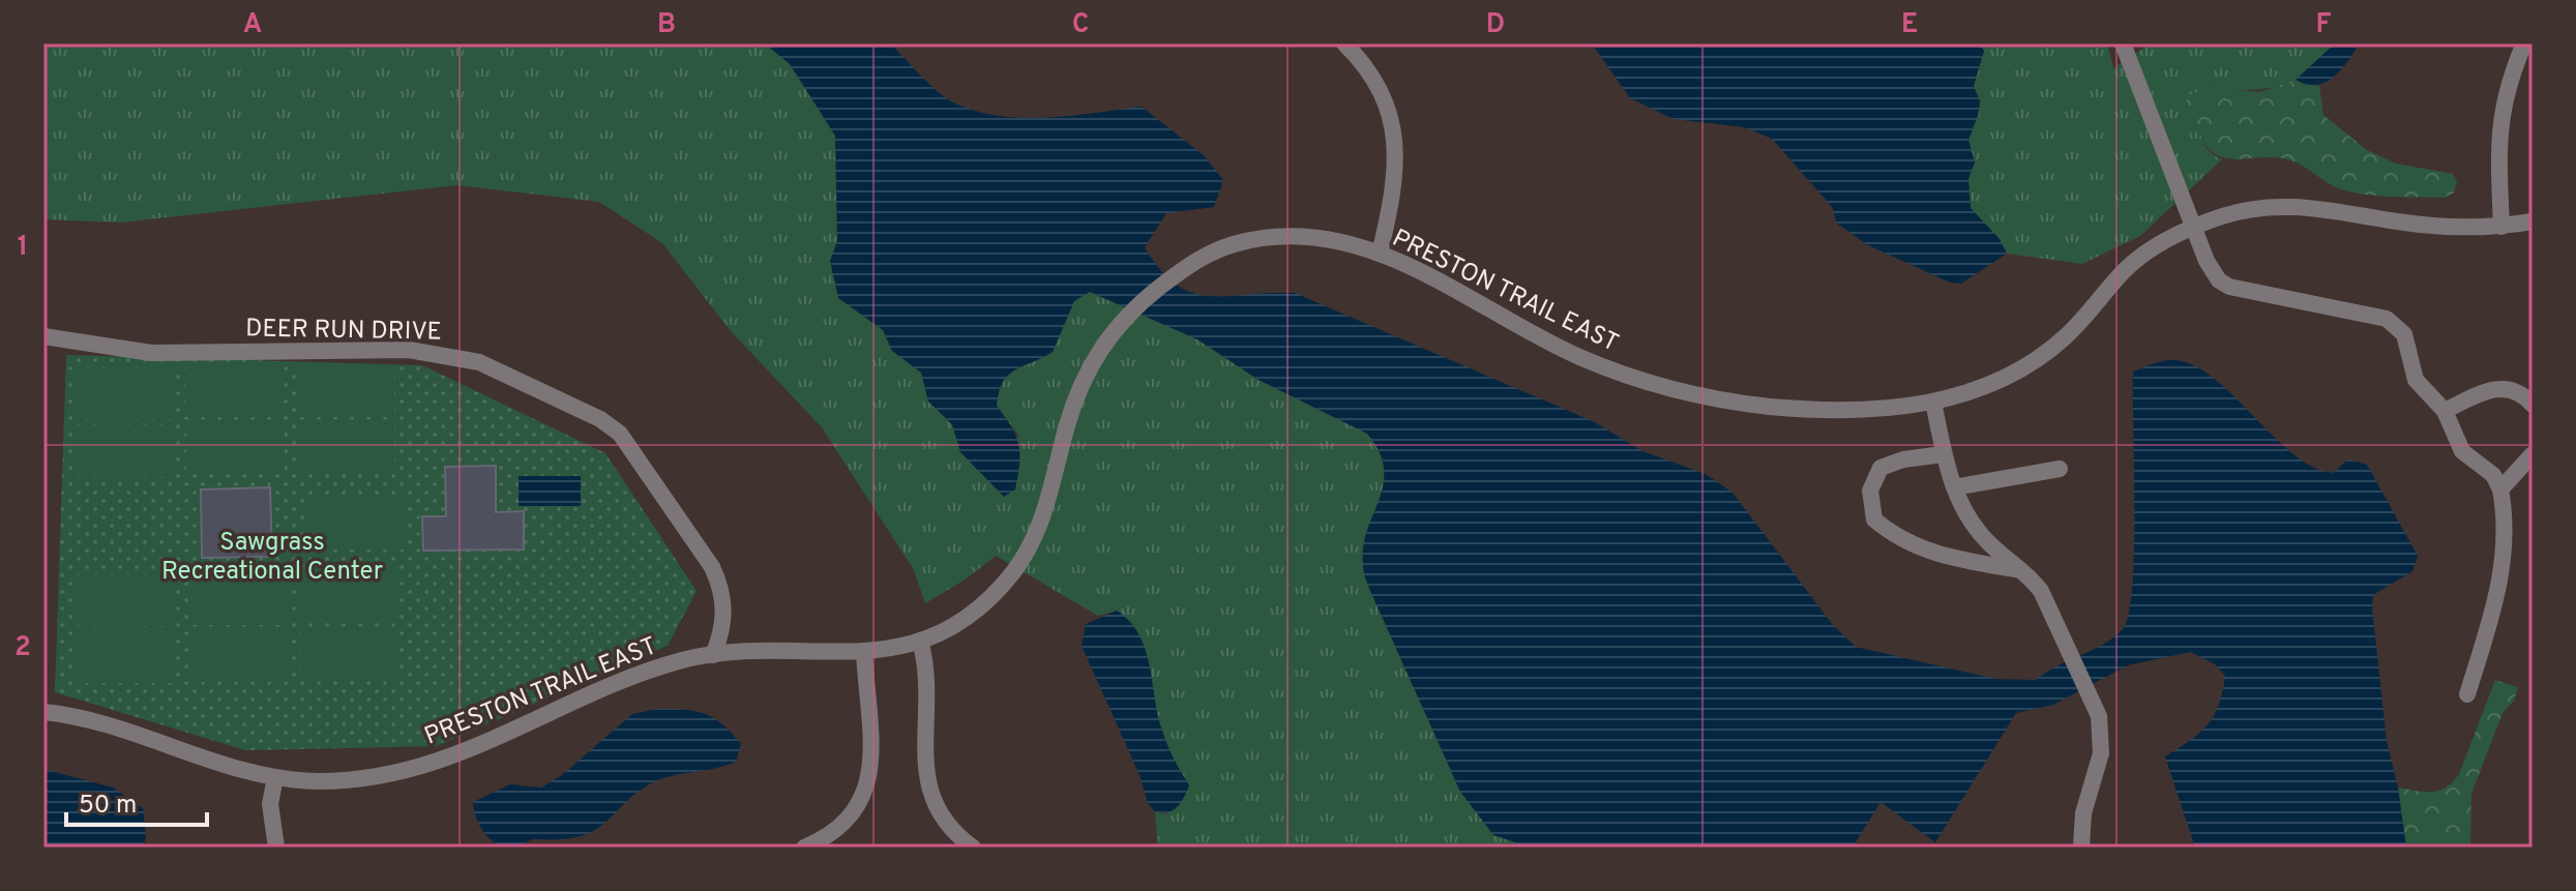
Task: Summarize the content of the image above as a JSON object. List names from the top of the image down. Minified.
{"streets":{"street":["PRESTON TRAIL EAST","DEER RUN DRIVE"]},"crossings":[["PRESTON TRAIL EAST","DEER RUN DRIVE"]],"parks":["Sawgrass Recreational Center"],"scale_bar":"50 m","grid":{"columns":["A","B","C","D","E","F"],"rows":["1","2"]}}
